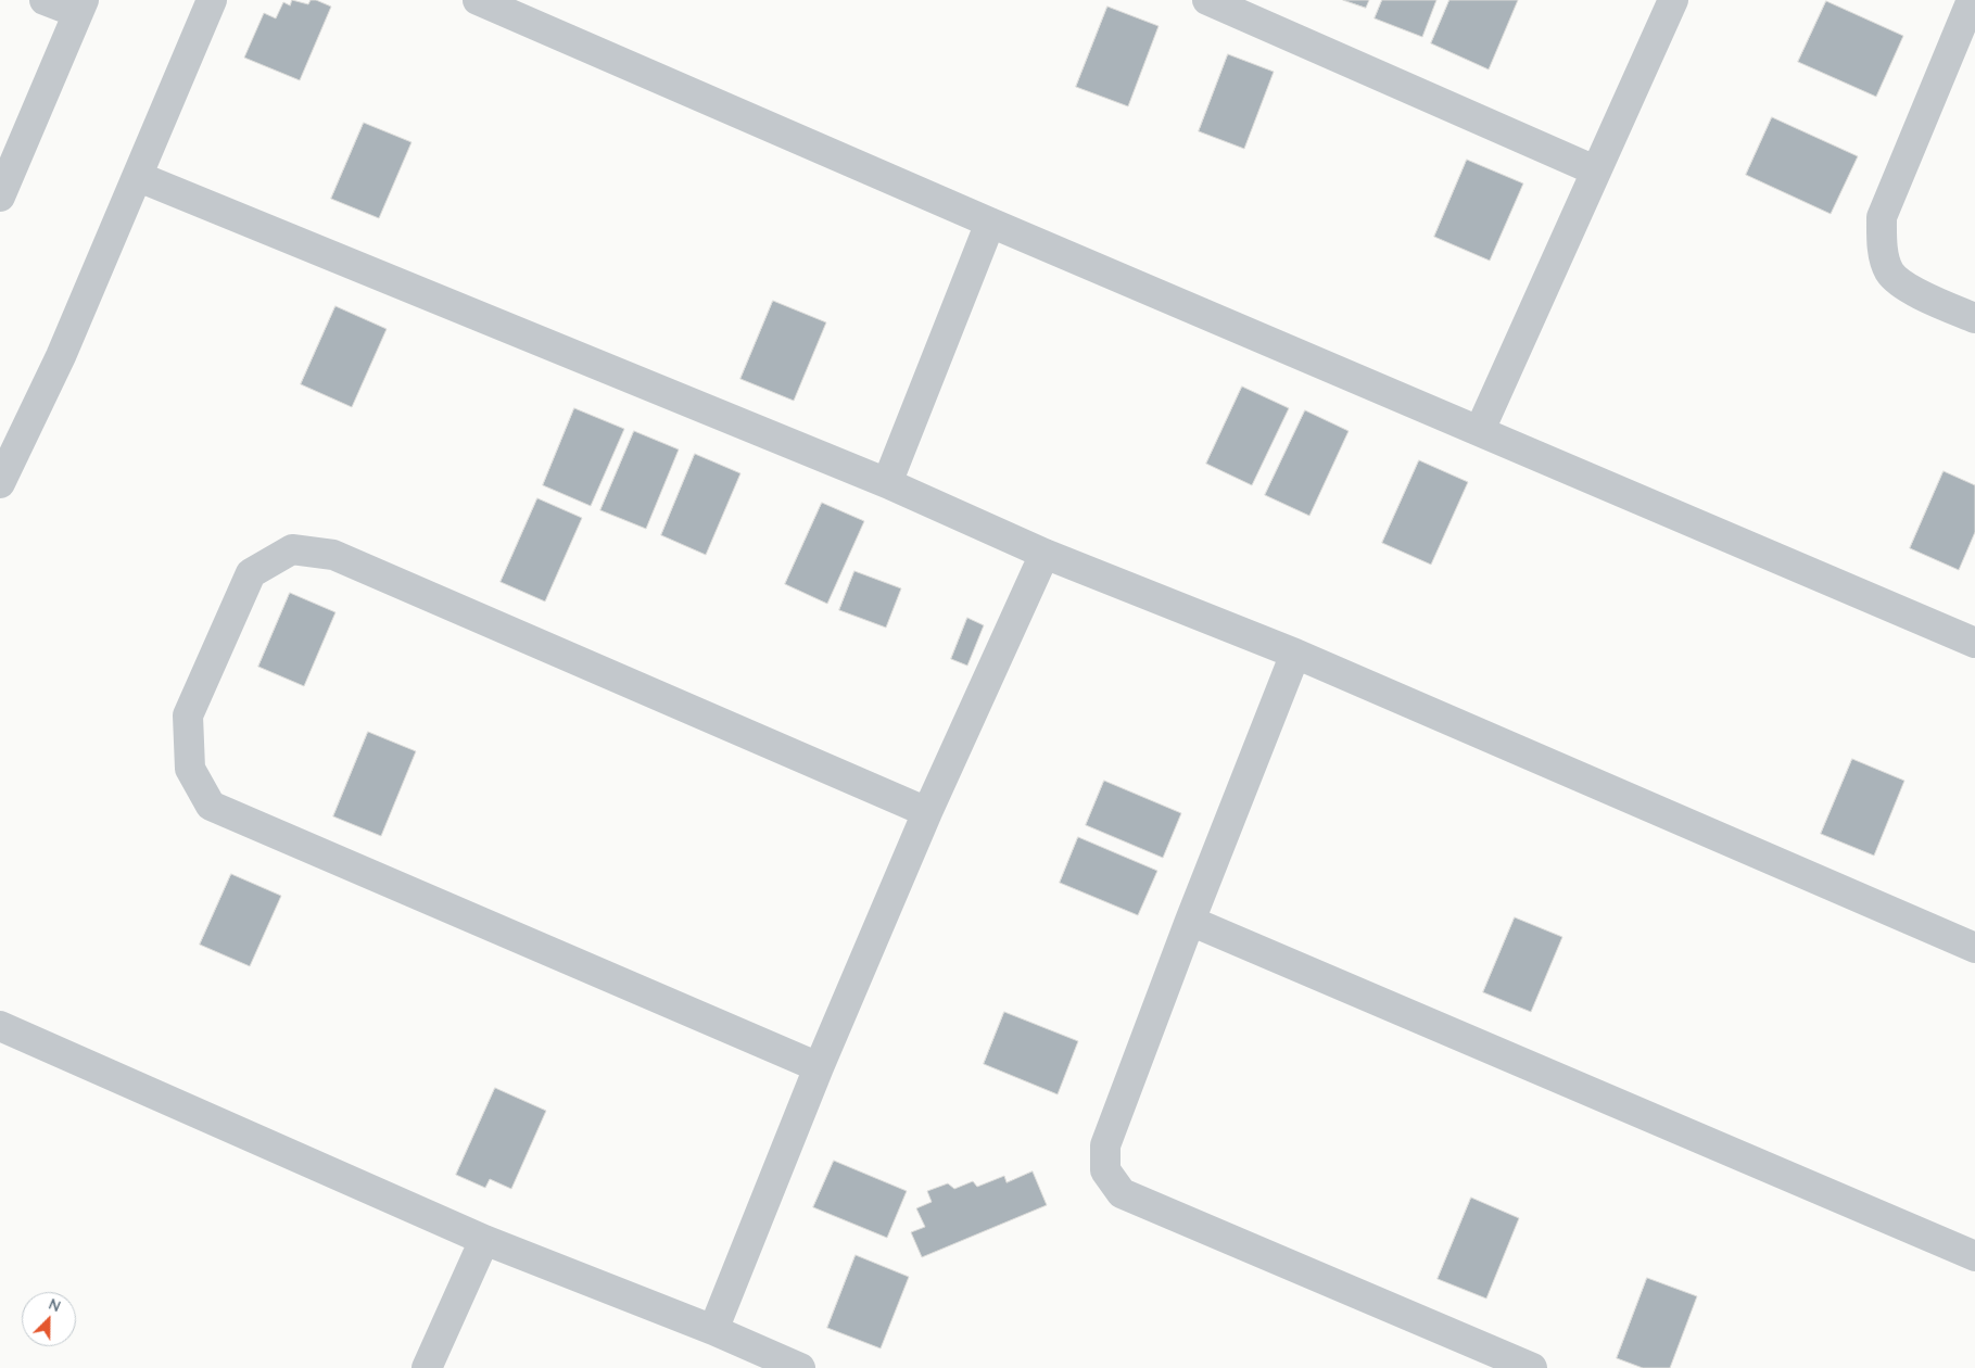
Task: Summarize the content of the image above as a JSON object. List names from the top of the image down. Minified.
{"north":"top right"}
